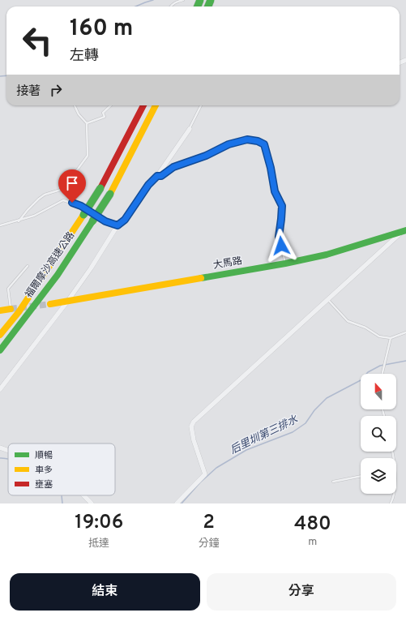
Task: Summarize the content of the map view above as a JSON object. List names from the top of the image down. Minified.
{"streets":{"main road":["大馬路","福爾摩沙高速公路"]},"water":["后里圳第三排水"],"legend":["順暢","車多","壅塞"],"north":"top","page":{"turn":["160 m","左轉"],"then":"接著","eta":["19:06","抵達","2","分鐘","480","m"],"buttons":["結束","分享"]}}
